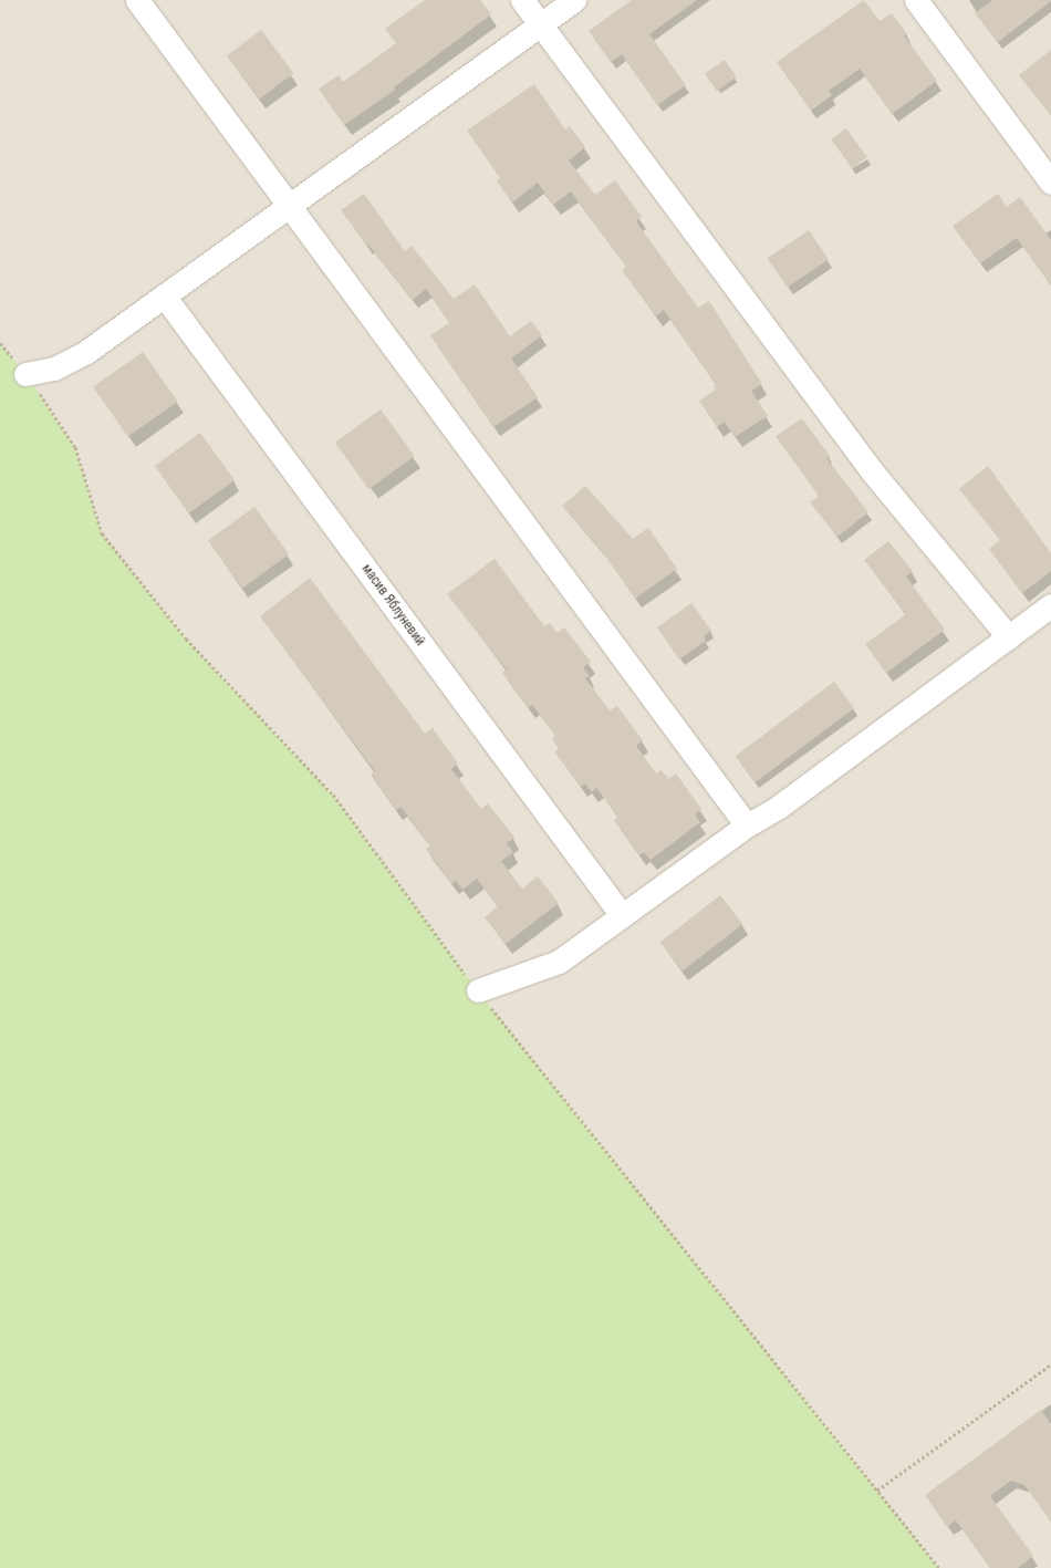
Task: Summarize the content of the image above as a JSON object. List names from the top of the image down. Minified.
{"streets":{"street":["масив Яблуневий"]}}
